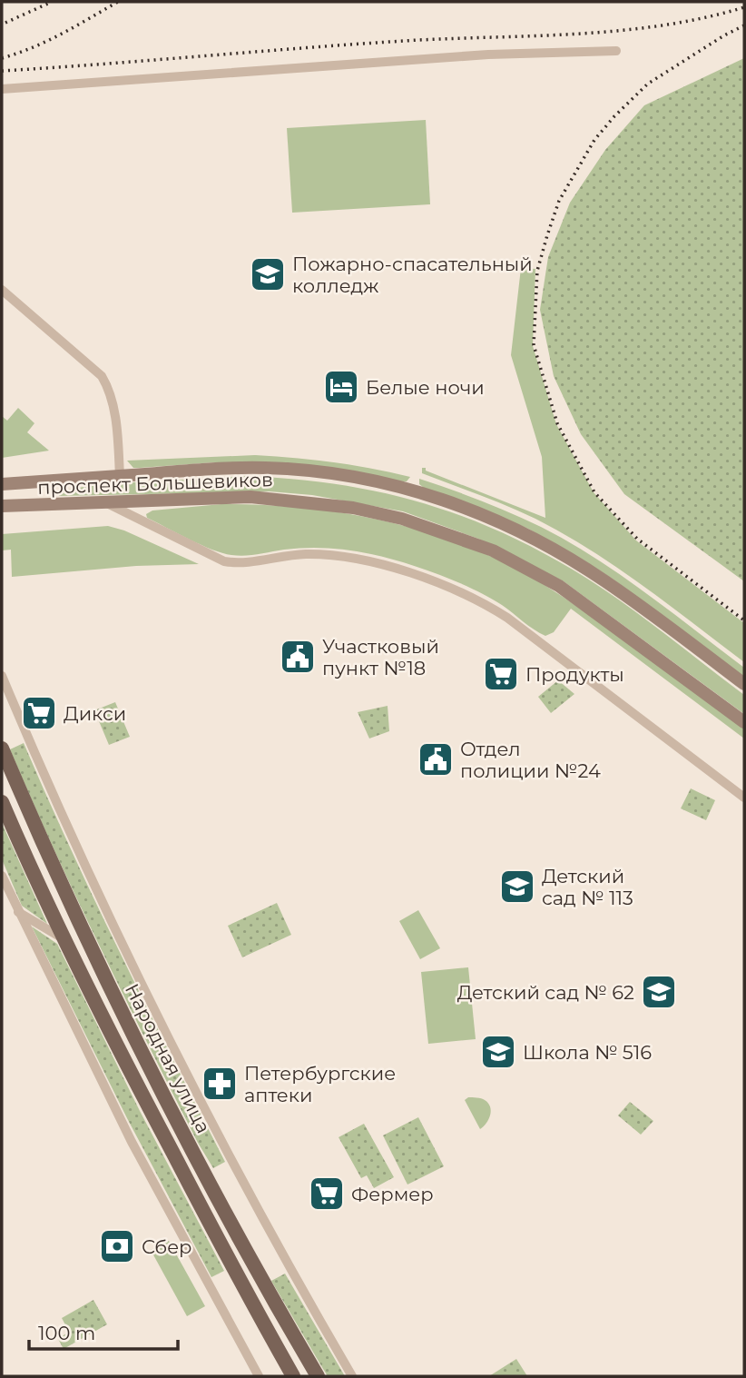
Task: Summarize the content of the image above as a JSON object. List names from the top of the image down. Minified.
{"streets":{"main road":["проспект Большевиков","Народная улица"]},"places":{"school or university":["Пожарно-спасательный колледж","Детский сад № 113","Детский сад № 62","Школа № 516"],"hotel":["Белые ночи"],"public building":["Участковый пункт №18","Отдел полиции №24"],"supermarket":["Продукты","Дикси","Фермер"],"pharmacy":["Петербургские аптеки"],"bank":["Сбер"]},"scale_bar":"100 m"}
